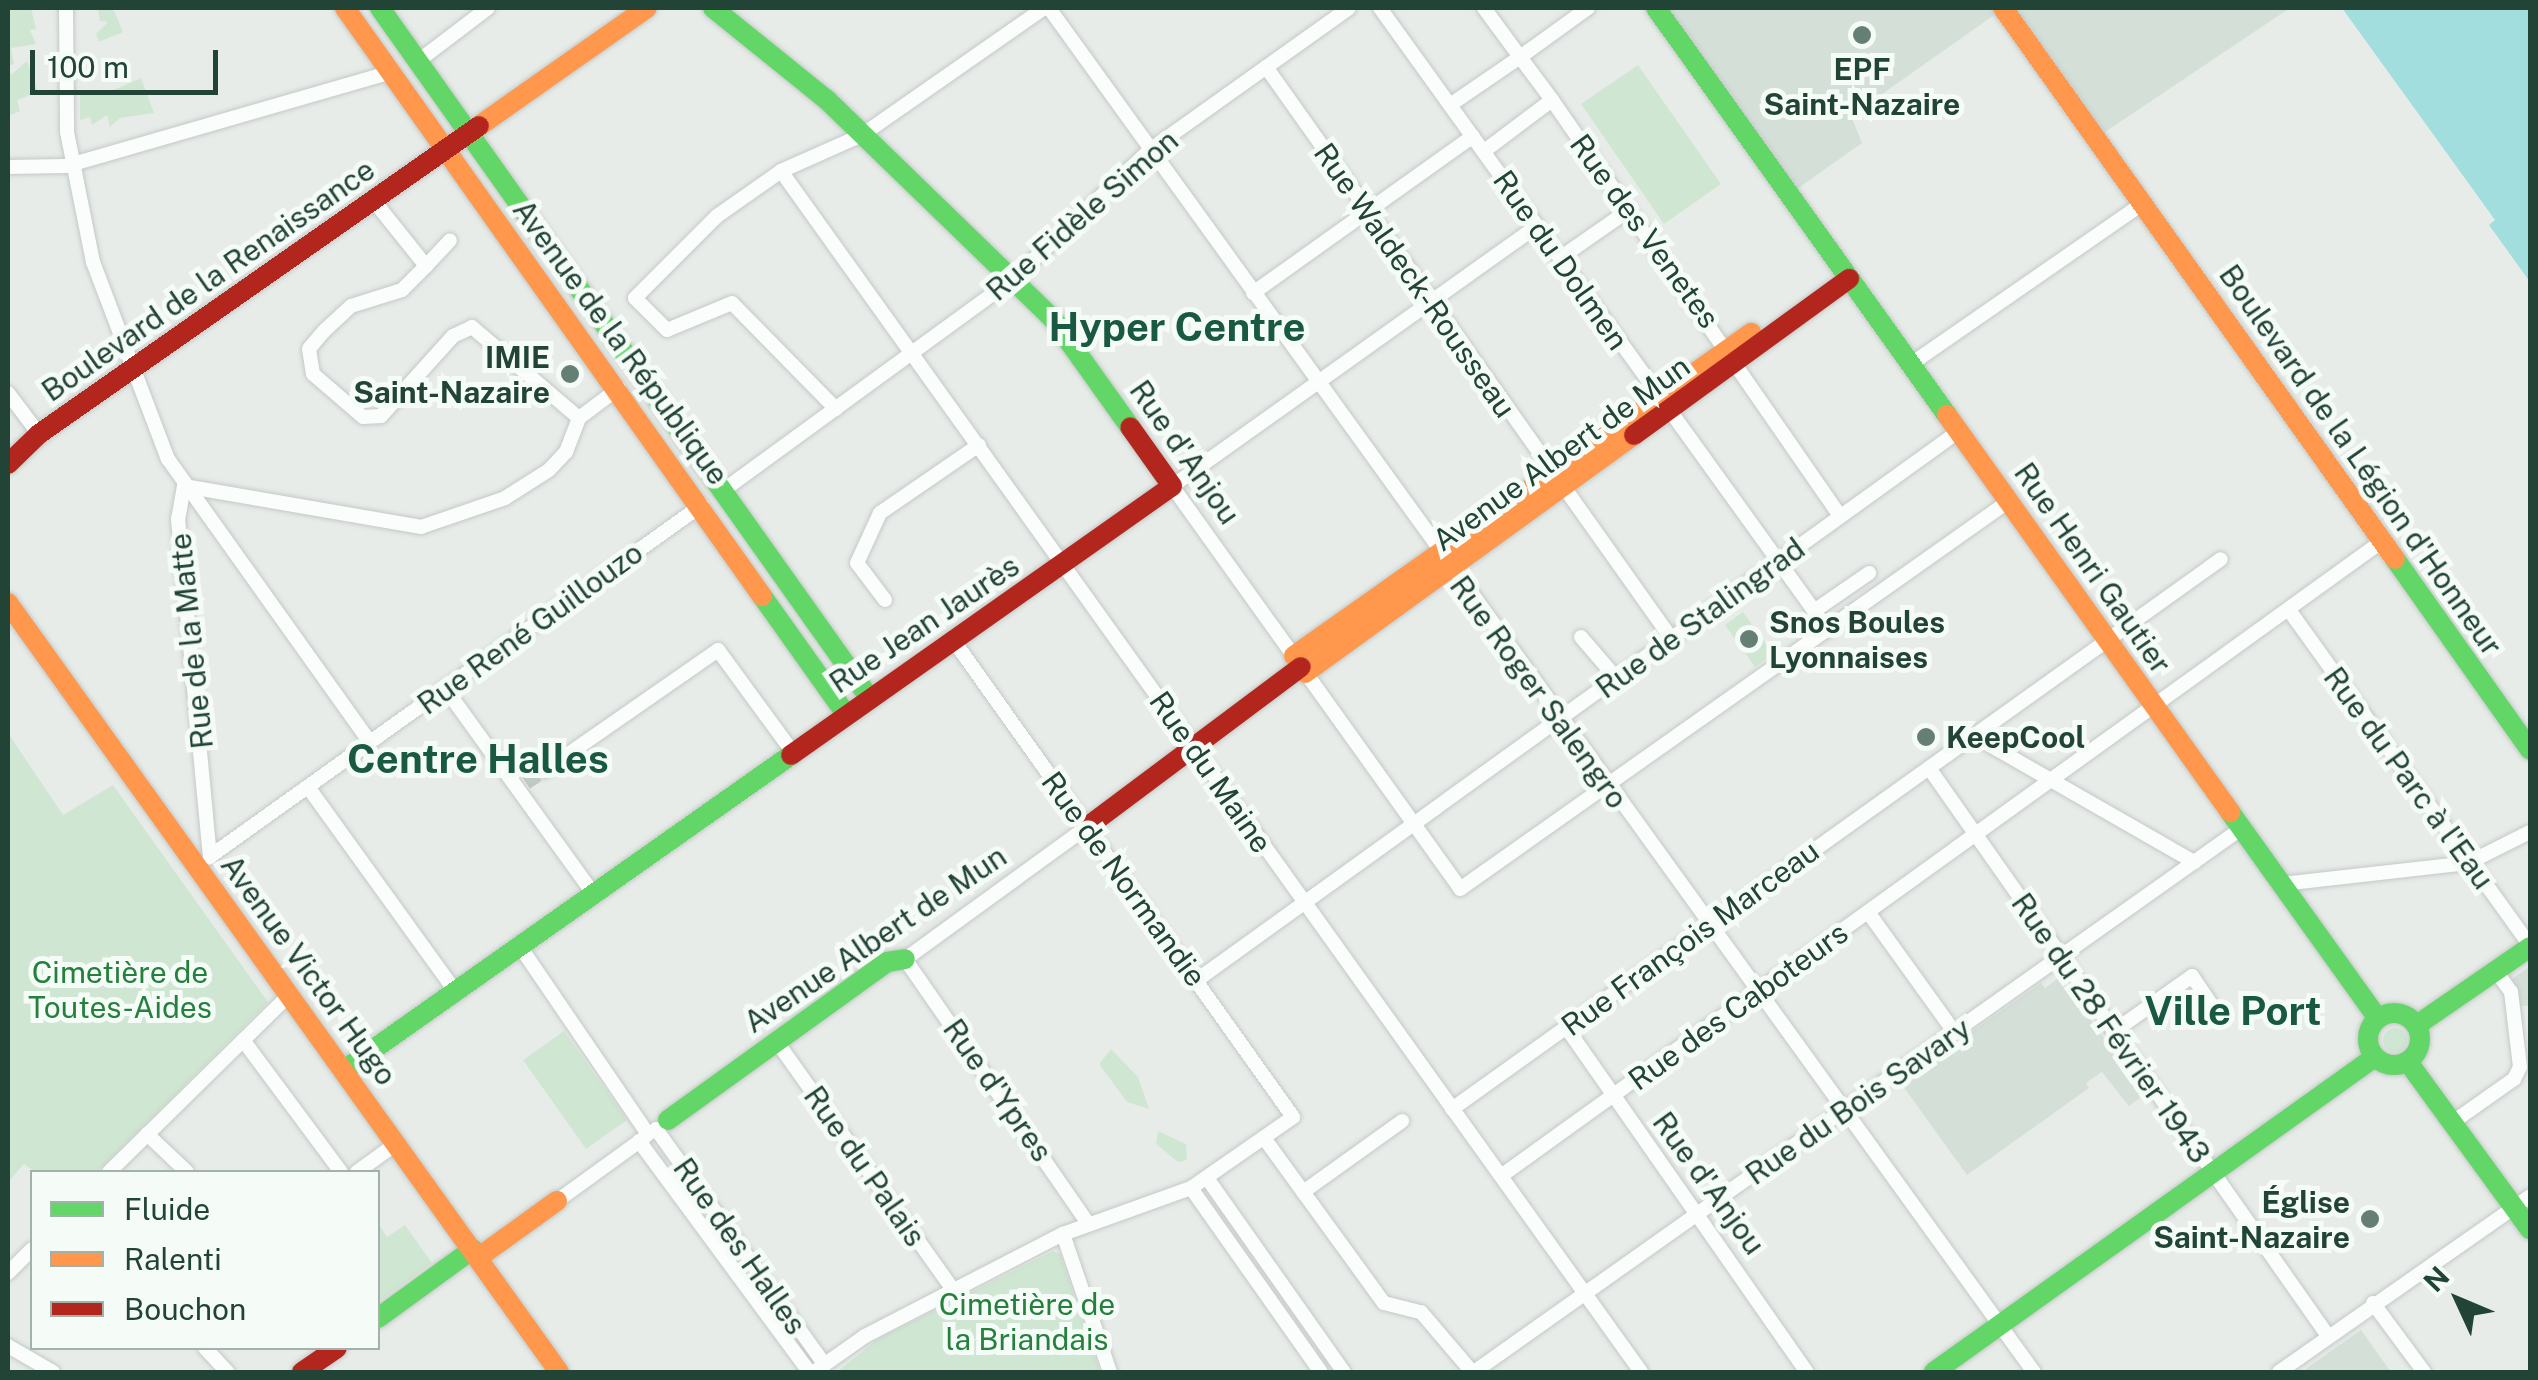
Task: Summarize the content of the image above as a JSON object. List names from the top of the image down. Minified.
{"streets":{"street":["Rue Fidèle Simon","Rue des Venetes","Rue du Dolmen","Boulevard de la Renaissance","Rue Waldeck-Rousseau","Avenue de la République","Rue d'Anjou","Avenue Albert de Mun","Boulevard de la Légion d'Honneur","Rue Henri Gautier","Rue de Stalingrad","Rue Jean Jaurès","Rue René Guillouzo","Rue de la Matte","Rue Roger Salengro","Rue du Maine","Rue du Parc à l'Eau","Rue de Normandie","Rue François Marceau","Avenue Victor Hugo","Rue des Caboteurs","Rue du 28 Février 1943","Rue d'Ypres","Rue du Bois Savary","Rue du Palais","Rue des Halles"]},"crossings":[["Rue Fidèle Simon","Rue Waldeck-Rousseau"],["Rue Fidèle Simon","Rue d'Anjou"],["Rue Fidèle Simon","Rue Roger Salengro"],["Rue Fidèle Simon","Rue du Maine"],["Rue des Venetes","Avenue Albert de Mun"],["Rue des Venetes","Rue de Stalingrad"],["Rue du Dolmen","Avenue Albert de Mun"],["Rue du Dolmen","Rue de Stalingrad"],["Rue du Dolmen","Rue Jean Jaurès"],["Boulevard de la Renaissance","Avenue de la République"],["Boulevard de la Renaissance","Rue de la Matte"],["Rue Waldeck-Rousseau","Avenue Albert de Mun"],["Rue Waldeck-Rousseau","Rue de Stalingrad"],["Rue Waldeck-Rousseau","Rue Jean Jaurès"],["Avenue de la République","Rue Jean Jaurès"],["Avenue de la République","Rue René Guillouzo"],["Rue d'Anjou","Avenue Albert de Mun"],["Rue d'Anjou","Rue de Stalingrad"],["Rue d'Anjou","Rue Jean Jaurès"],["Rue d'Anjou","Rue Roger Salengro"],["Rue d'Anjou","Rue François Marceau"],["Rue d'Anjou","Rue des Caboteurs"],["Rue d'Anjou","Rue du Bois Savary"],["Avenue Albert de Mun","Rue Henri Gautier"],["Avenue Albert de Mun","Rue Roger Salengro"],["Avenue Albert de Mun","Rue du Maine"],["Avenue Albert de Mun","Rue de Normandie"],["Avenue Albert de Mun","Avenue Victor Hugo"],["Avenue Albert de Mun","Rue d'Ypres"],["Avenue Albert de Mun","Rue du Palais"],["Avenue Albert de Mun","Rue des Halles"],["Boulevard de la Légion d'Honneur","Rue des Caboteurs"],["Rue Henri Gautier","Rue de Stalingrad"],["Rue Henri Gautier","Rue François Marceau"],["Rue Henri Gautier","Rue des Caboteurs"],["Rue Henri Gautier","Rue du Bois Savary"],["Rue de Stalingrad","Rue Roger Salengro"],["Rue de Stalingrad","Rue du Maine"],["Rue de Stalingrad","Rue de Normandie"],["Rue Jean Jaurès","Rue Roger Salengro"],["Rue Jean Jaurès","Rue du Maine"],["Rue Jean Jaurès","Rue de Normandie"],["Rue Jean Jaurès","Avenue Victor Hugo"],["Rue Jean Jaurès","Rue des Halles"],["Rue René Guillouzo","Rue de la Matte"],["Rue René Guillouzo","Avenue Victor Hugo"],["Rue de la Matte","Avenue Victor Hugo"],["Rue Roger Salengro","Rue François Marceau"],["Rue Roger Salengro","Rue des Caboteurs"],["Rue Roger Salengro","Rue du Bois Savary"],["Rue du Maine","Rue François Marceau"],["Rue du Maine","Rue des Caboteurs"],["Rue du Maine","Rue du Bois Savary"],["Rue du Parc à l'Eau","Rue des Caboteurs"],["Rue François Marceau","Rue du 28 Février 1943"],["Rue des Caboteurs","Rue du 28 Février 1943"],["Rue du 28 Février 1943","Rue du Bois Savary"]],"districts":["Hyper Centre","Centre Halles","Ville Port"],"parks":["Cimetière de Toutes-Aides","Cimetière de la Briandais"],"places":["EPF Saint-Nazaire","IMIE Saint-Nazaire","Snos Boules Lyonnaises","KeepCool","Église Saint-Nazaire"],"legend":["Fluide","Ralenti","Bouchon"],"scale_bar":"100 m","north":"top left"}
